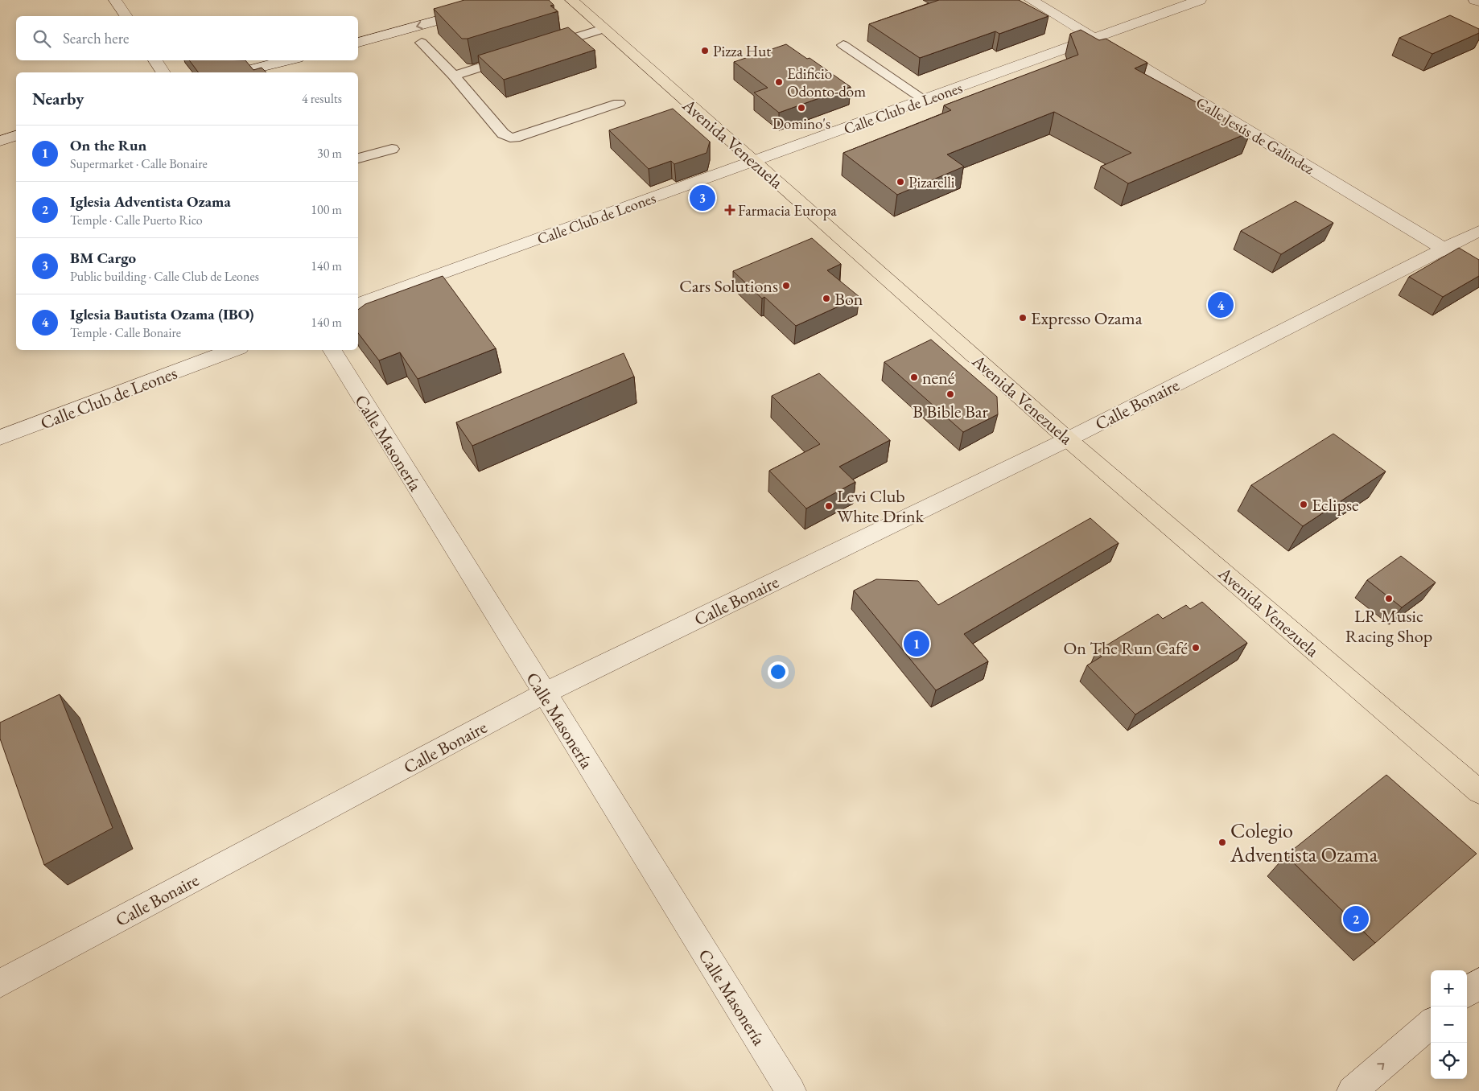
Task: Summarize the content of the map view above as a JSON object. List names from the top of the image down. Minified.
{"streets":{"main road":["Avenida Venezuela"],"street":["Calle Club de Leones","Calle Jesús de Galindez","Calle Bonaire","Calle Masonería"]},"crossings":[["Calle Club de Leones","Calle Jesús de Galindez"],["Calle Club de Leones","Avenida Venezuela"],["Calle Jesús de Galindez","Calle Bonaire"],["Avenida Venezuela","Calle Bonaire"],["Calle Bonaire","Calle Masonería"]],"places":{"other":["Pizza Hut","Edificio Odonto-dom","Domino's","Pizarelli","Cars Solutions","Bon","Expresso Ozama","nené","B Bible Bar","Eclipse","Levi Club White Drink","LR Music Racing Shop","On The Run Café","Colegio Adventista Ozama"],"health":["Farmacia Europa"]},"page":{"search":"Search here","heading":["Nearby","4 results"],"list":[{"mark":"1","name":"On the Run","note":"Supermarket · Calle Bonaire","value":"30 m"},{"mark":"2","name":"Iglesia Adventista Ozama","note":"Temple · Calle Puerto Rico","value":"100 m"},{"mark":"3","name":"BM Cargo","note":"Public building · Calle Club de Leones","value":"140 m"},{"mark":"4","name":"Iglesia Bautista Ozama (IBO)","note":"Temple · Calle Bonaire","value":"140 m"}],"pins":["3","4","1","2"],"map_buttons":["+","−"]}}
